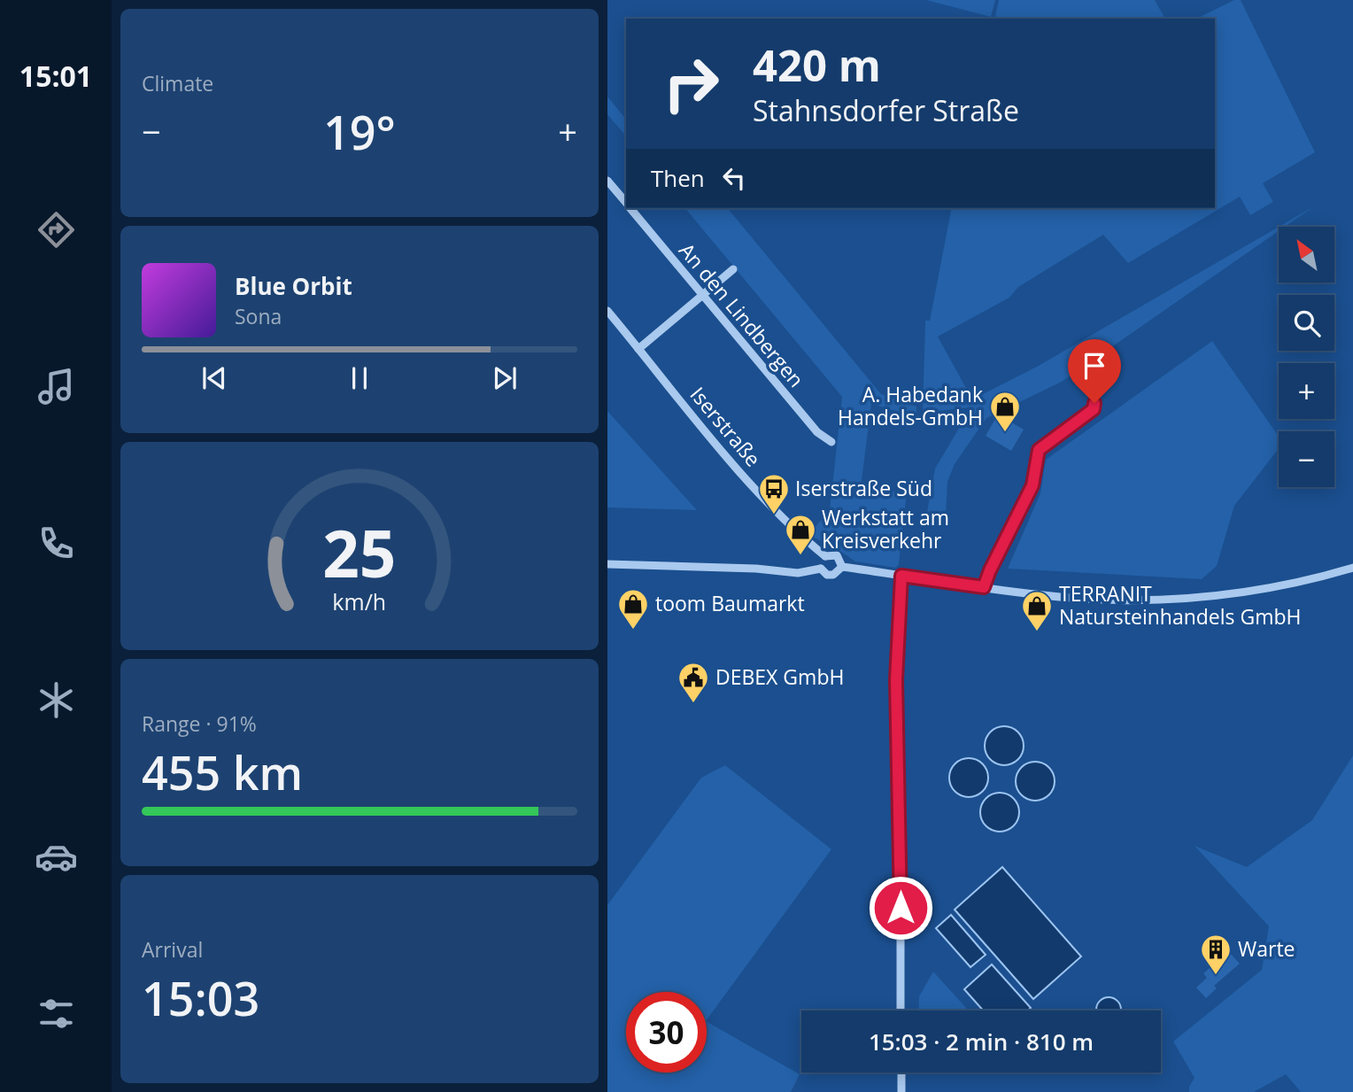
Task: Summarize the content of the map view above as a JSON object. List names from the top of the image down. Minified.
{"streets":{"street":["An den Lindbergen","Iserstraße"]},"places":{"shop":["A. Habedank Handels-GmbH","Werkstatt am Kreisverkehr","toom Baumarkt","TERRANIT Natursteinhandels GmbH"],"bus stop":["Iserstraße Süd"],"public building":["DEBEX GmbH"],"building":["Warte"]},"north":"top left","page":{"tabs":"15:01","tile":["Climate",["Range · 91%","455 km"],["Arrival","15:03"]],"turn":["420 m","Stahnsdorfer Straße"],"heat":["−","19°","+"],"then":"Then","map_buttons":["+","−"],"song":["Blue Orbit","Sona"],"limit":"30","trip":"15:03 · 2 min · 810 m","gauge":["25","km/h"]}}
